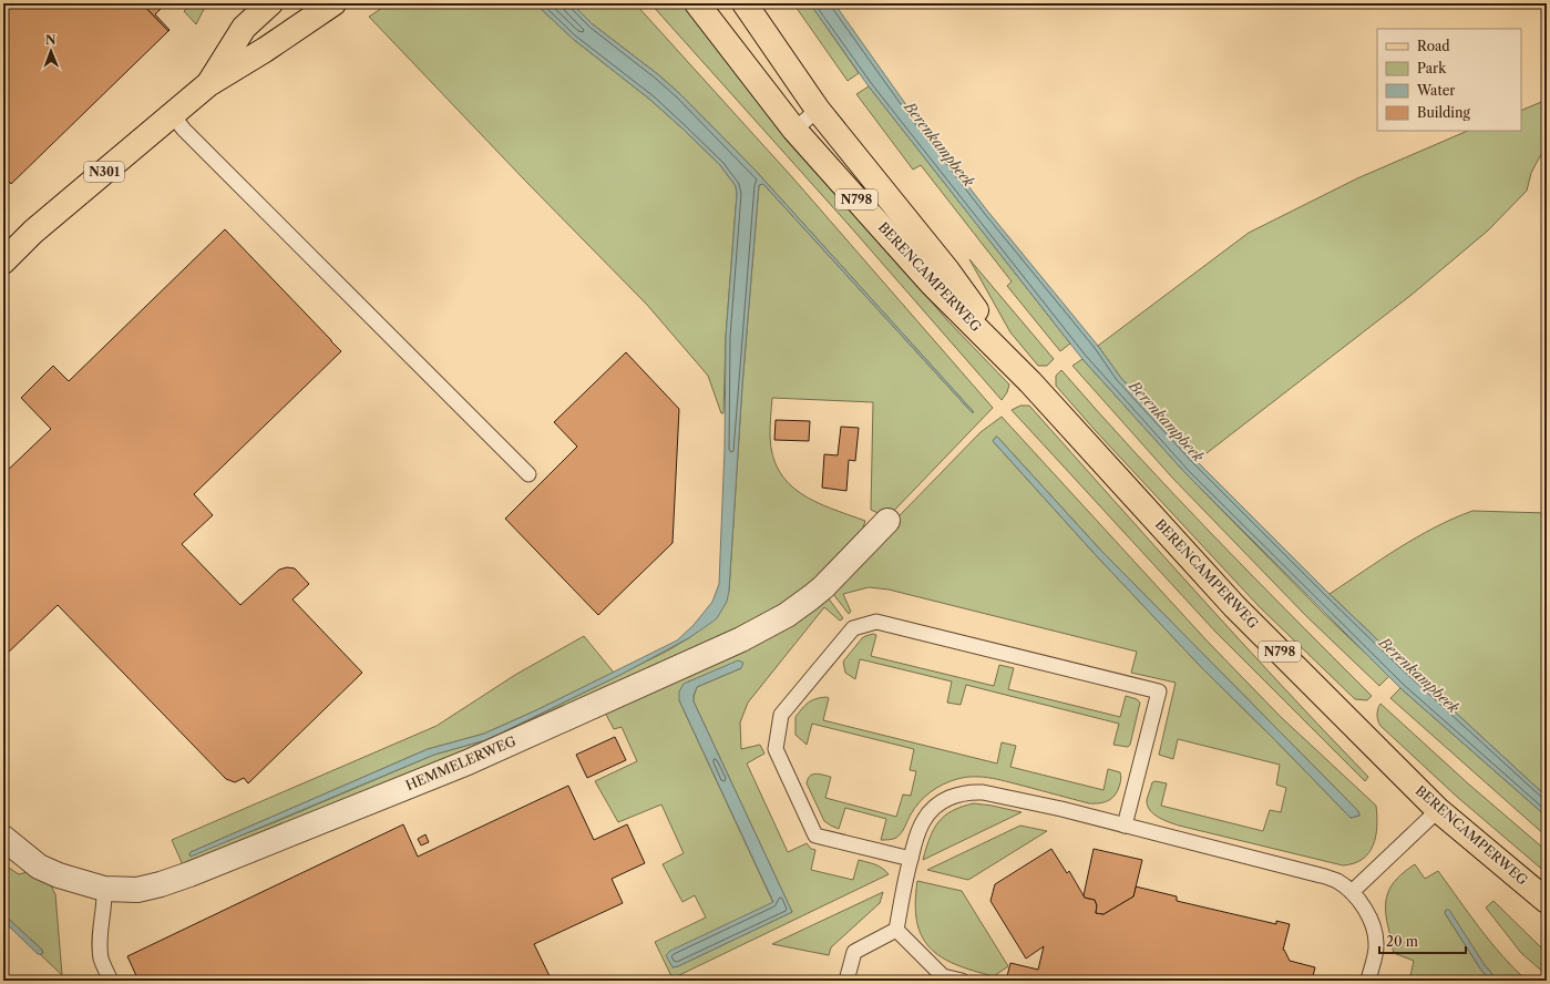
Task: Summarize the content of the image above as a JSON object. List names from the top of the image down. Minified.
{"streets":{"main road":["N301","N798","BERENCAMPERWEG"],"street":["HEMMELERWEG"]},"water":["Berenkampbeek"],"legend":["Road","Park","Water","Building"],"scale_bar":"20 m","north":"top"}
